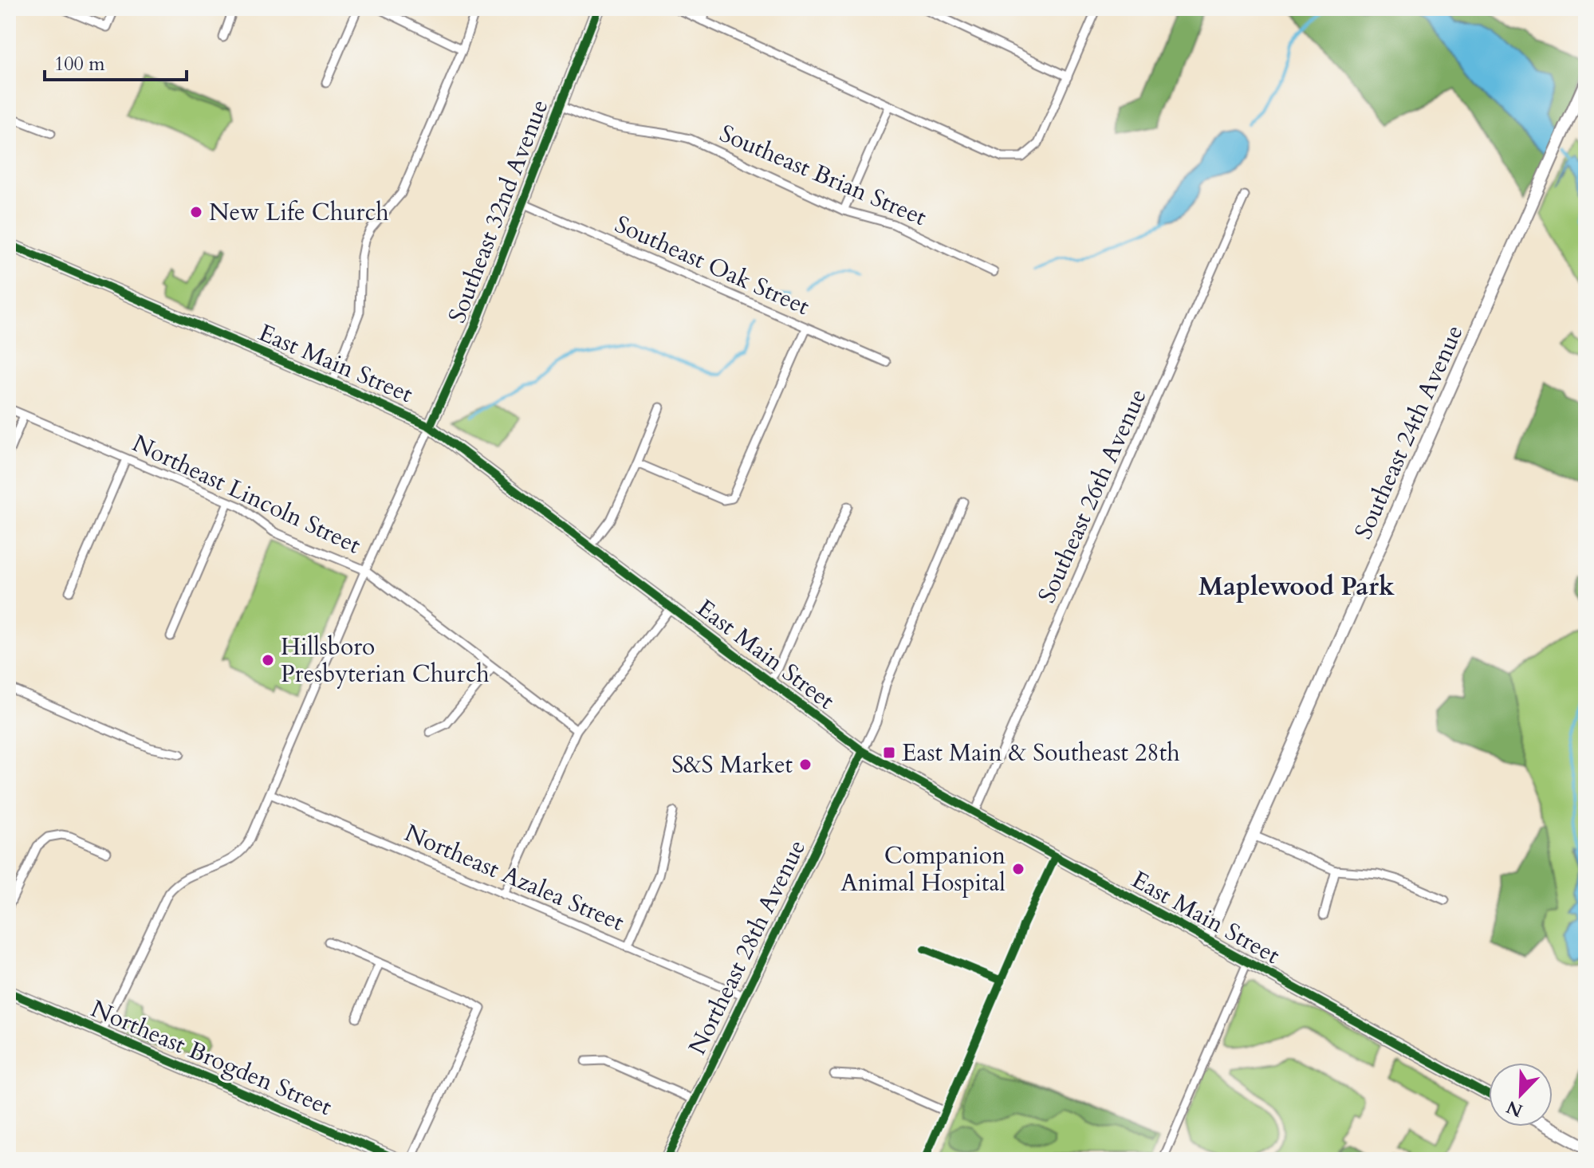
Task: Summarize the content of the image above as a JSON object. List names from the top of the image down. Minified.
{"streets":{"main road":["Southeast 32nd Avenue","East Main Street","Southeast 24th Avenue","Northeast 28th Avenue","Northeast Brogden Street"],"street":["Southeast Brian Street","Southeast Oak Street","Northeast Lincoln Street","Southeast 26th Avenue","Northeast Azalea Street"]},"crossings":[["Southeast Brian Street","Southeast 32nd Avenue"],["Southeast 32nd Avenue","Southeast Oak Street"],["Southeast 32nd Avenue","East Main Street"],["East Main Street","Southeast 24th Avenue"],["East Main Street","Southeast 26th Avenue"],["East Main Street","Northeast 28th Avenue"],["Northeast Azalea Street","Northeast 28th Avenue"]],"districts":["Maplewood Park"],"places":{"other":["New Life Church","Hillsboro Presbyterian Church","S&S Market","Companion Animal Hospital"],"transit":["East Main & Southeast 28th"]},"scale_bar":"100 m","north":"bottom left"}
